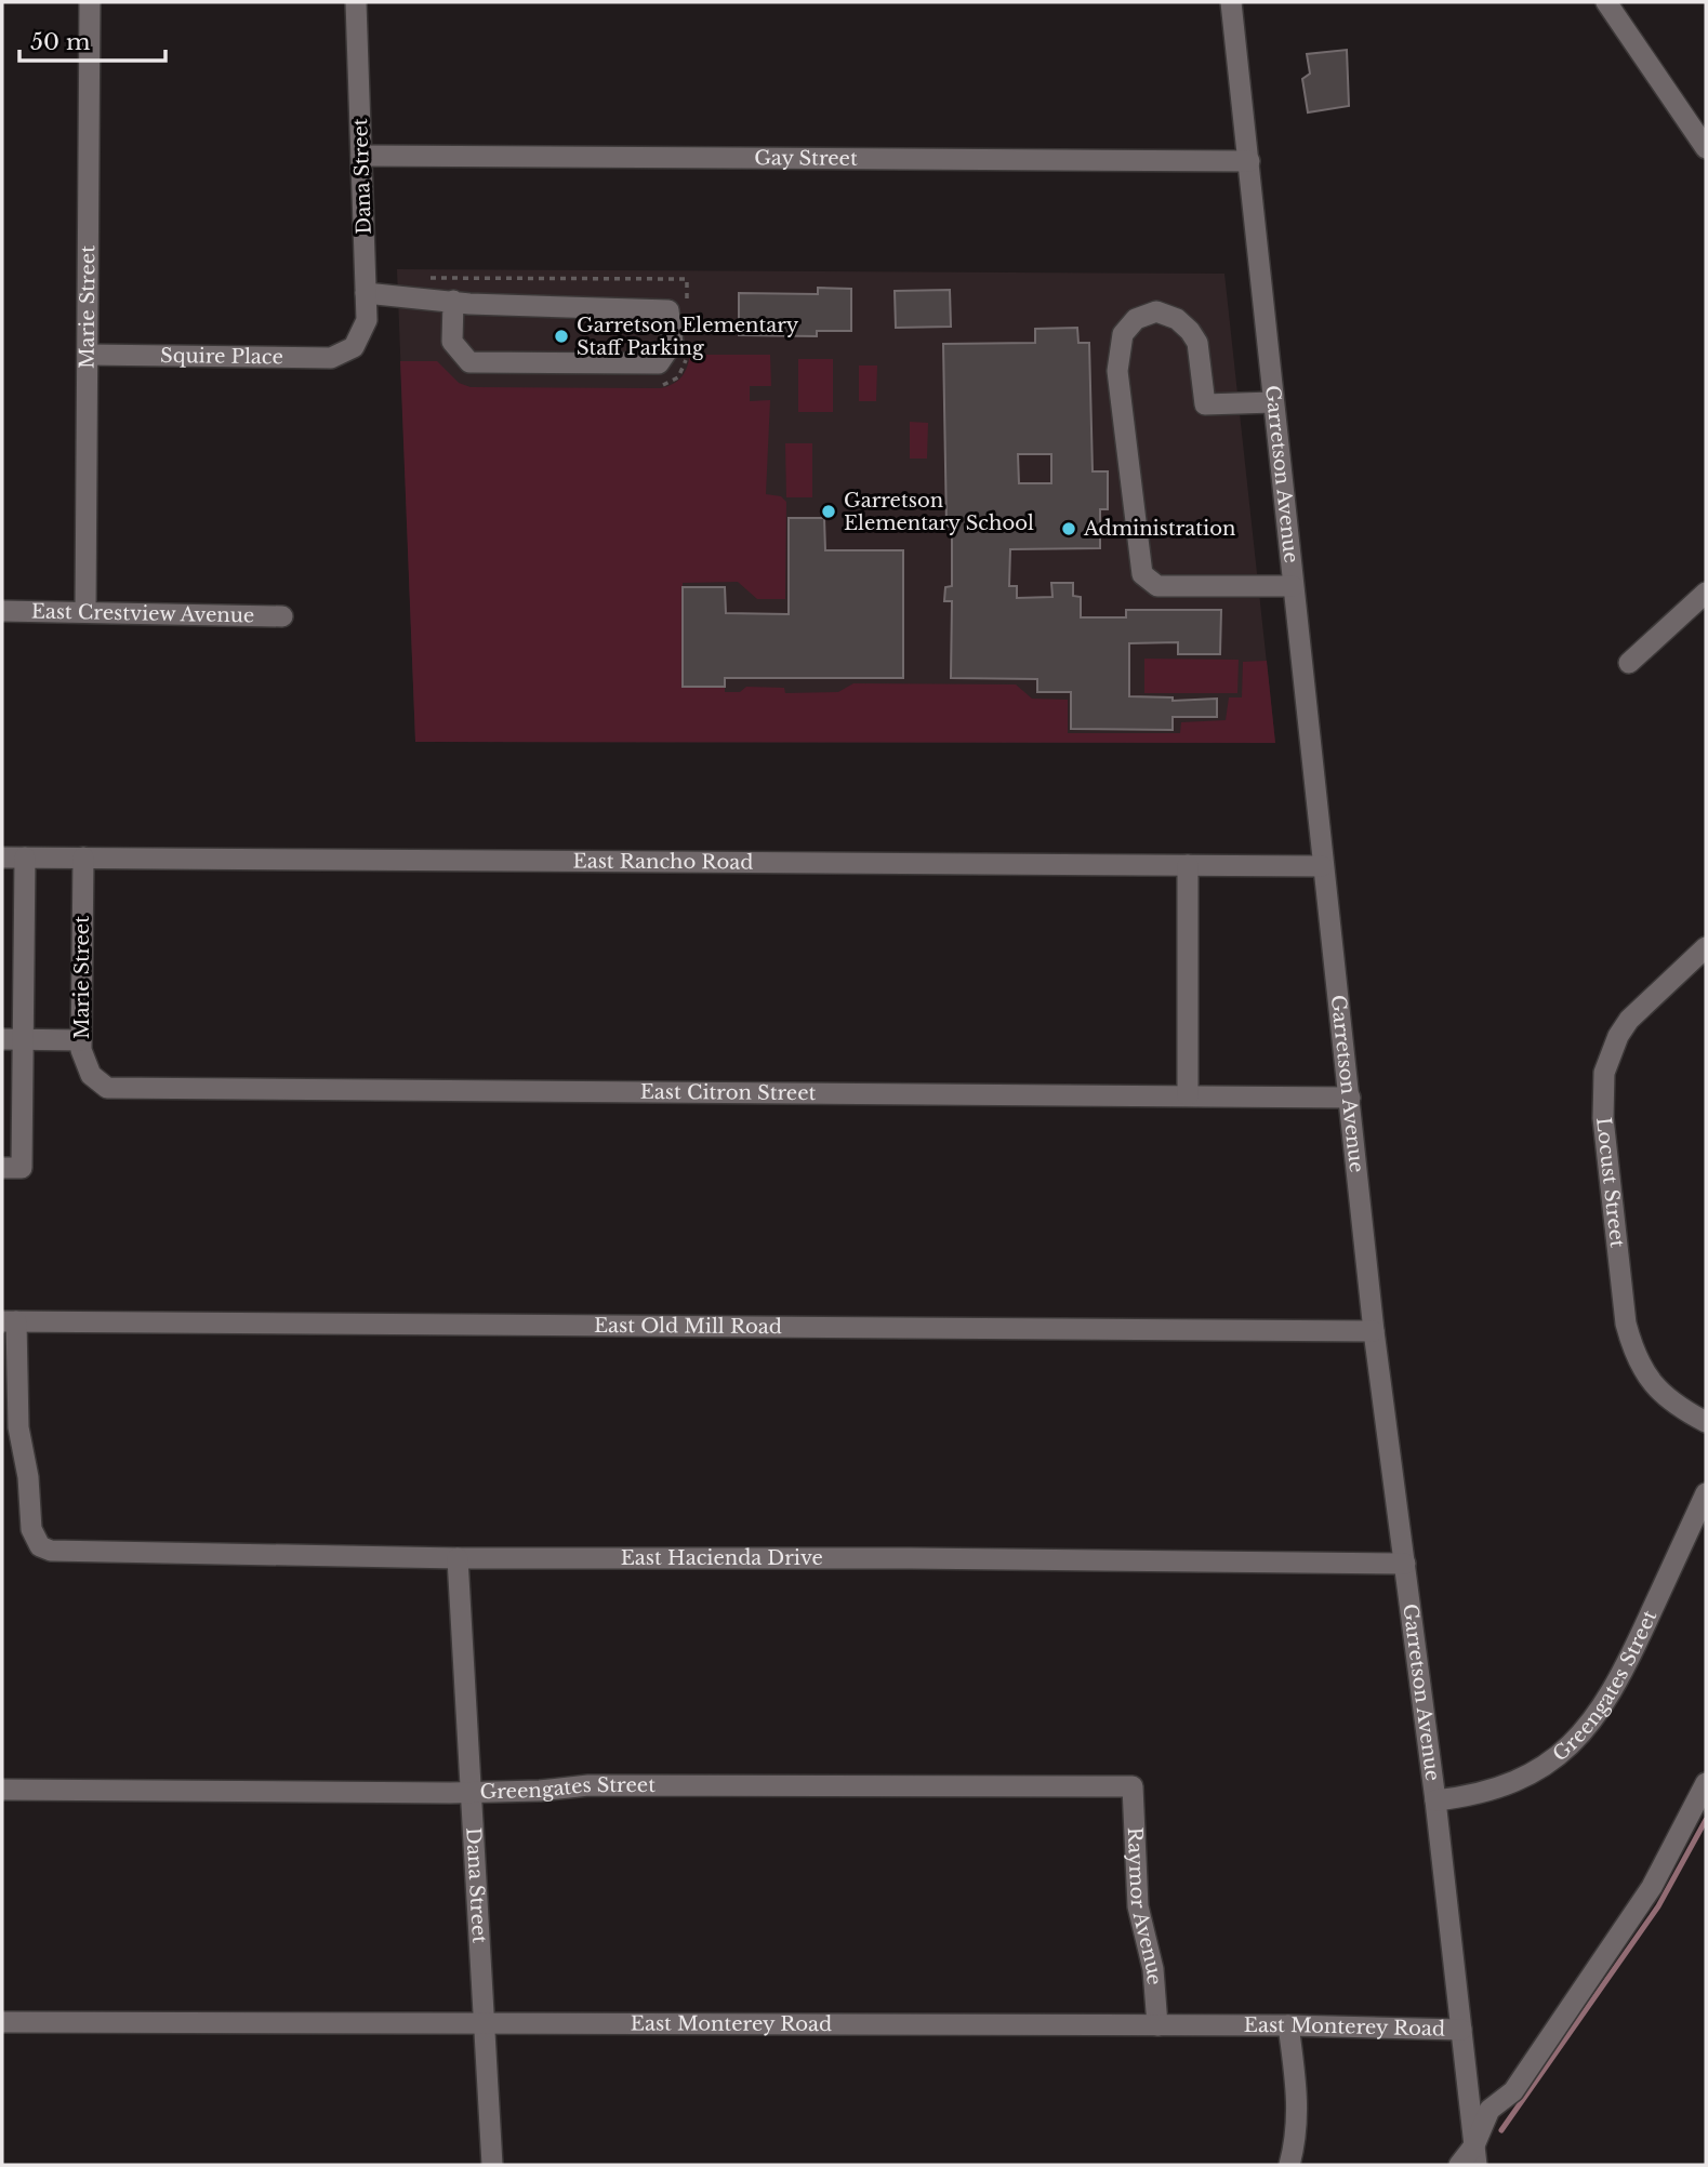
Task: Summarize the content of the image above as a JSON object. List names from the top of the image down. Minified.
{"streets":{"street":["Gay Street","Dana Street","Marie Street","Squire Place","Garretson Avenue","East Crestview Avenue","East Rancho Road","East Citron Street","Locust Street","East Old Mill Road","East Hacienda Drive","Greengates Street","Raymor Avenue","East Monterey Road"]},"crossings":[["Gay Street","Dana Street"],["Gay Street","Garretson Avenue"],["Dana Street","Squire Place"],["Dana Street","East Hacienda Drive"],["Dana Street","Greengates Street"],["Dana Street","East Monterey Road"],["Marie Street","Squire Place"],["Marie Street","East Crestview Avenue"],["Marie Street","East Rancho Road"],["Marie Street","East Citron Street"],["Garretson Avenue","East Rancho Road"],["Garretson Avenue","East Citron Street"],["Garretson Avenue","East Old Mill Road"],["Garretson Avenue","East Hacienda Drive"],["Garretson Avenue","Greengates Street"],["Garretson Avenue","East Monterey Road"],["East Old Mill Road","East Hacienda Drive"],["Greengates Street","Raymor Avenue"],["Raymor Avenue","East Monterey Road"]],"places":["Garretson Elementary Staff Parking","Garretson Elementary School","Administration"],"scale_bar":"50 m"}
